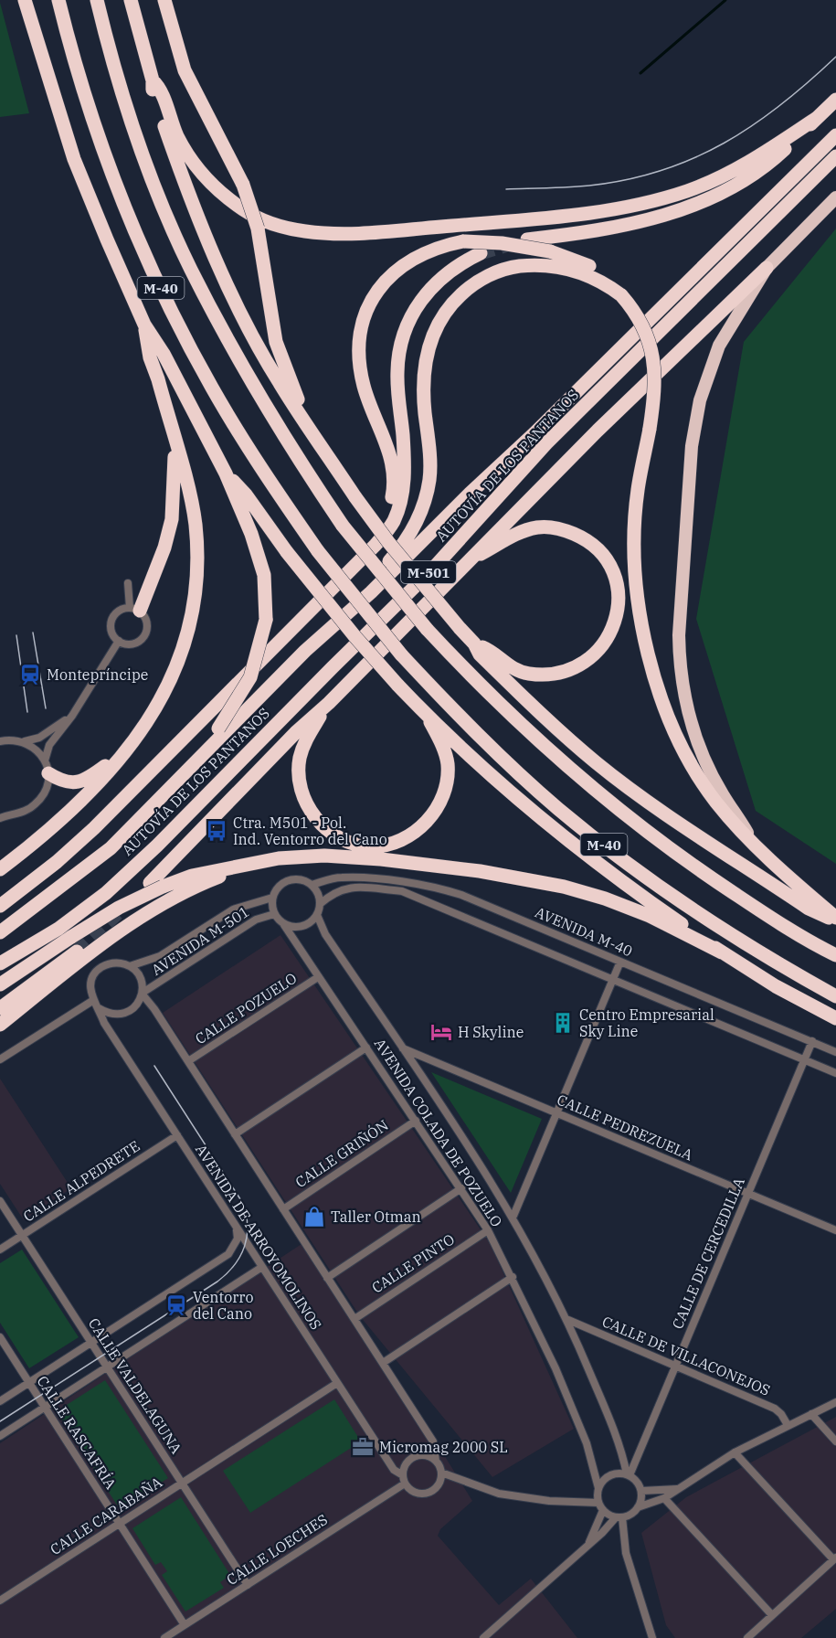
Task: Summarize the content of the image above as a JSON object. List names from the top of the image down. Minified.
{"streets":{"highway":["M-40","AUTOVÍA DE LOS PANTANOS","M-501"],"street":["AVENIDA M-40","AVENIDA M-501","CALLE POZUELO","CALLE PEDREZUELA","AVENIDA COLADA DE POZUELO","CALLE GRIÑÓN","CALLE ALPEDRETE","AVENIDA DE ARROYOMOLINOS","CALLE DE CERCEDILLA","CALLE PINTO","CALLE DE VILLACONEJOS","CALLE VALDELAGUNA","CALLE RASCAFRÍA","CALLE CARABAÑA","CALLE LOECHES"]},"crossings":[["AVENIDA M-40","AVENIDA M-501"],["AVENIDA M-40","AVENIDA COLADA DE POZUELO"],["AVENIDA M-40","CALLE DE CERCEDILLA"],["AVENIDA M-501","AVENIDA COLADA DE POZUELO"],["AVENIDA M-501","AVENIDA DE ARROYOMOLINOS"],["CALLE POZUELO","AVENIDA COLADA DE POZUELO"],["CALLE PEDREZUELA","AVENIDA COLADA DE POZUELO"],["CALLE PEDREZUELA","CALLE DE CERCEDILLA"],["AVENIDA COLADA DE POZUELO","CALLE GRIÑÓN"],["AVENIDA COLADA DE POZUELO","CALLE DE CERCEDILLA"],["AVENIDA COLADA DE POZUELO","CALLE PINTO"],["AVENIDA COLADA DE POZUELO","CALLE DE VILLACONEJOS"],["CALLE ALPEDRETE","AVENIDA DE ARROYOMOLINOS"],["CALLE ALPEDRETE","CALLE VALDELAGUNA"],["AVENIDA DE ARROYOMOLINOS","CALLE CARABAÑA"],["AVENIDA DE ARROYOMOLINOS","CALLE LOECHES"],["CALLE DE CERCEDILLA","CALLE DE VILLACONEJOS"],["CALLE VALDELAGUNA","CALLE CARABAÑA"],["CALLE VALDELAGUNA","CALLE LOECHES"],["CALLE RASCAFRÍA","CALLE CARABAÑA"],["CALLE RASCAFRÍA","CALLE LOECHES"]],"places":{"station":["Montepríncipe","Ventorro del Cano"],"bus stop":["Ctra. M501 - Pol. Ind. Ventorro del Cano"],"building":["Centro Empresarial Sky Line"],"hotel":["H Skyline"],"shop":["Taller Otman"],"office":["Micromag 2000 SL"]}}
